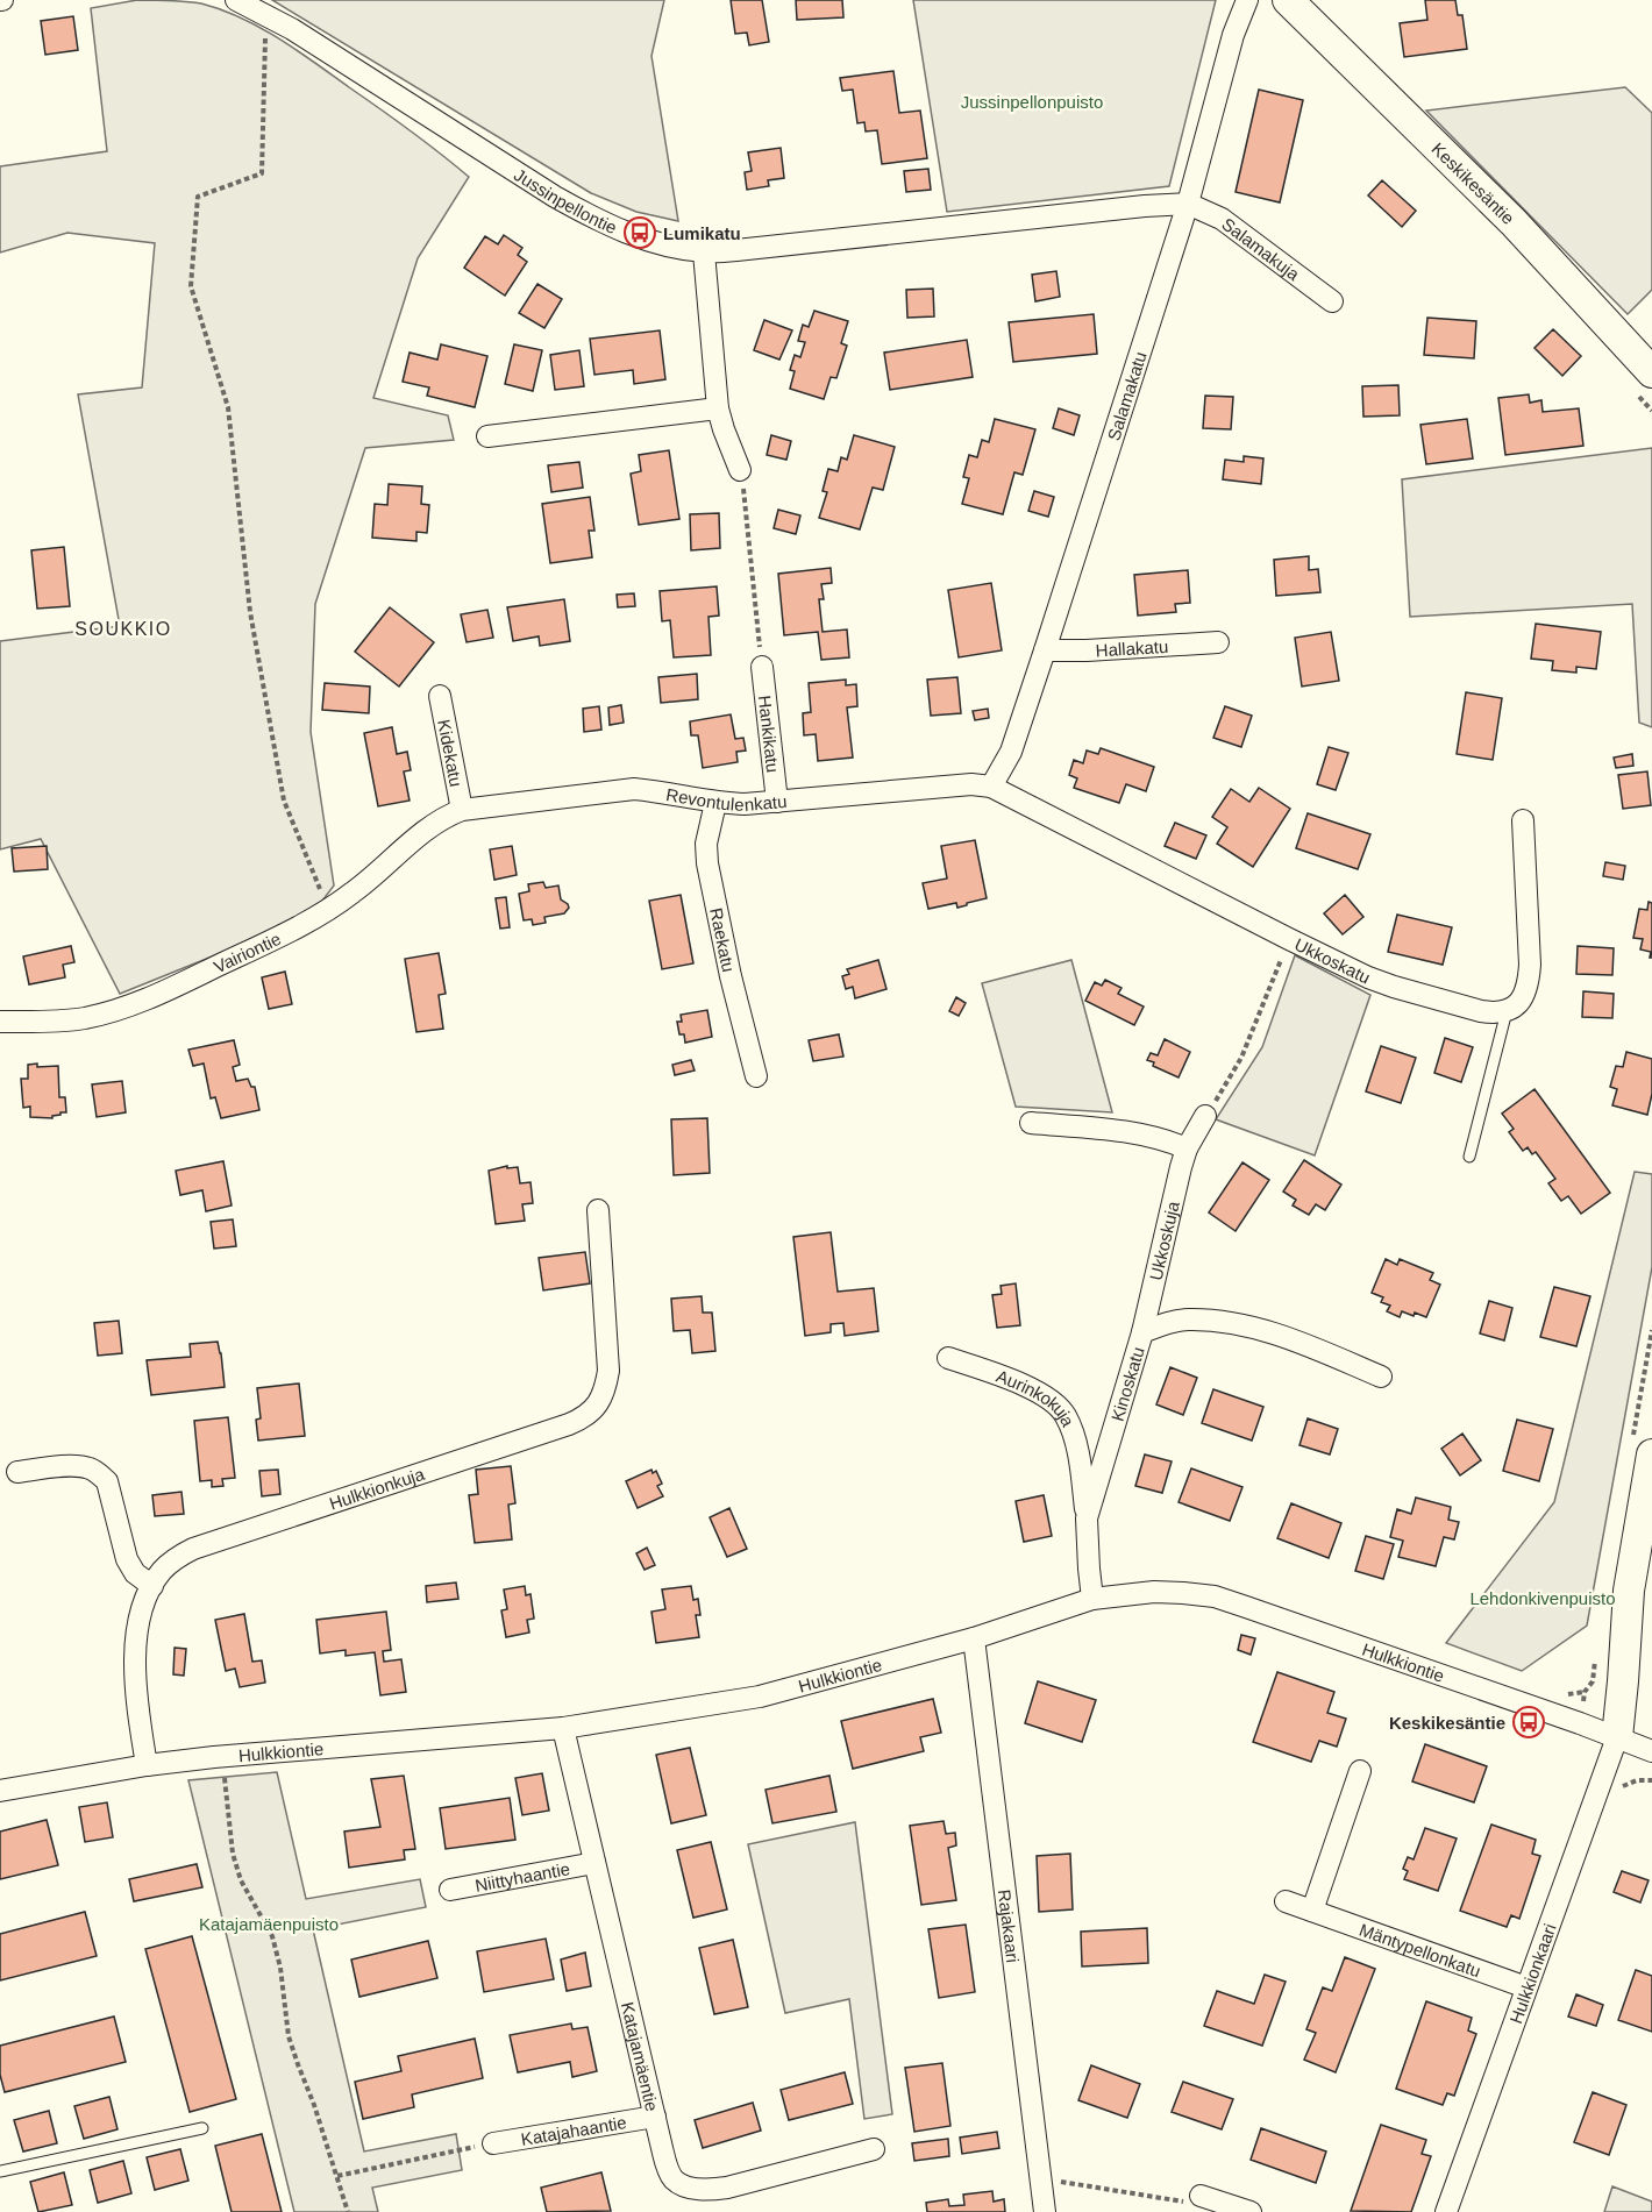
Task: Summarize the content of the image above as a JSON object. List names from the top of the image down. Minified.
{"streets":{"street":["Keskikesäntie","Jussinpellontie","Salamakuja","Salamakatu","Hallakatu","Hankikatu","Kidekatu","Revontulenkatu","Raekatu","Vairiontie","Ukkoskatu","Ukkoskuja","Kinoskatu","Aurinkokuja","Hulkkionkuja","Hulkkiontie","Niittyhaantie","Rajakaari","Mäntypellonkatu","Hulkkionkaari","Katajamäentie","Katajahaantie"]},"crossings":[["Jussinpellontie","Salamakuja"],["Jussinpellontie","Salamakatu"],["Salamakuja","Salamakatu"],["Salamakatu","Hallakatu"],["Salamakatu","Revontulenkatu"],["Salamakatu","Ukkoskatu"],["Hankikatu","Revontulenkatu"],["Kidekatu","Revontulenkatu"],["Kidekatu","Vairiontie"],["Revontulenkatu","Raekatu"],["Revontulenkatu","Vairiontie"],["Revontulenkatu","Ukkoskatu"],["Ukkoskuja","Kinoskatu"],["Kinoskatu","Aurinkokuja"],["Kinoskatu","Hulkkiontie"],["Hulkkionkuja","Hulkkiontie"],["Hulkkiontie","Rajakaari"],["Hulkkiontie","Hulkkionkaari"],["Hulkkiontie","Katajamäentie"],["Niittyhaantie","Katajamäentie"],["Mäntypellonkatu","Hulkkionkaari"],["Katajamäentie","Katajahaantie"]],"districts":["SOUKKIO"],"parks":["Jussinpellonpuisto","Lehdonkivenpuisto","Katajamäenpuisto"],"places":{"bus stop":["Lumikatu","Keskikesäntie"]}}
